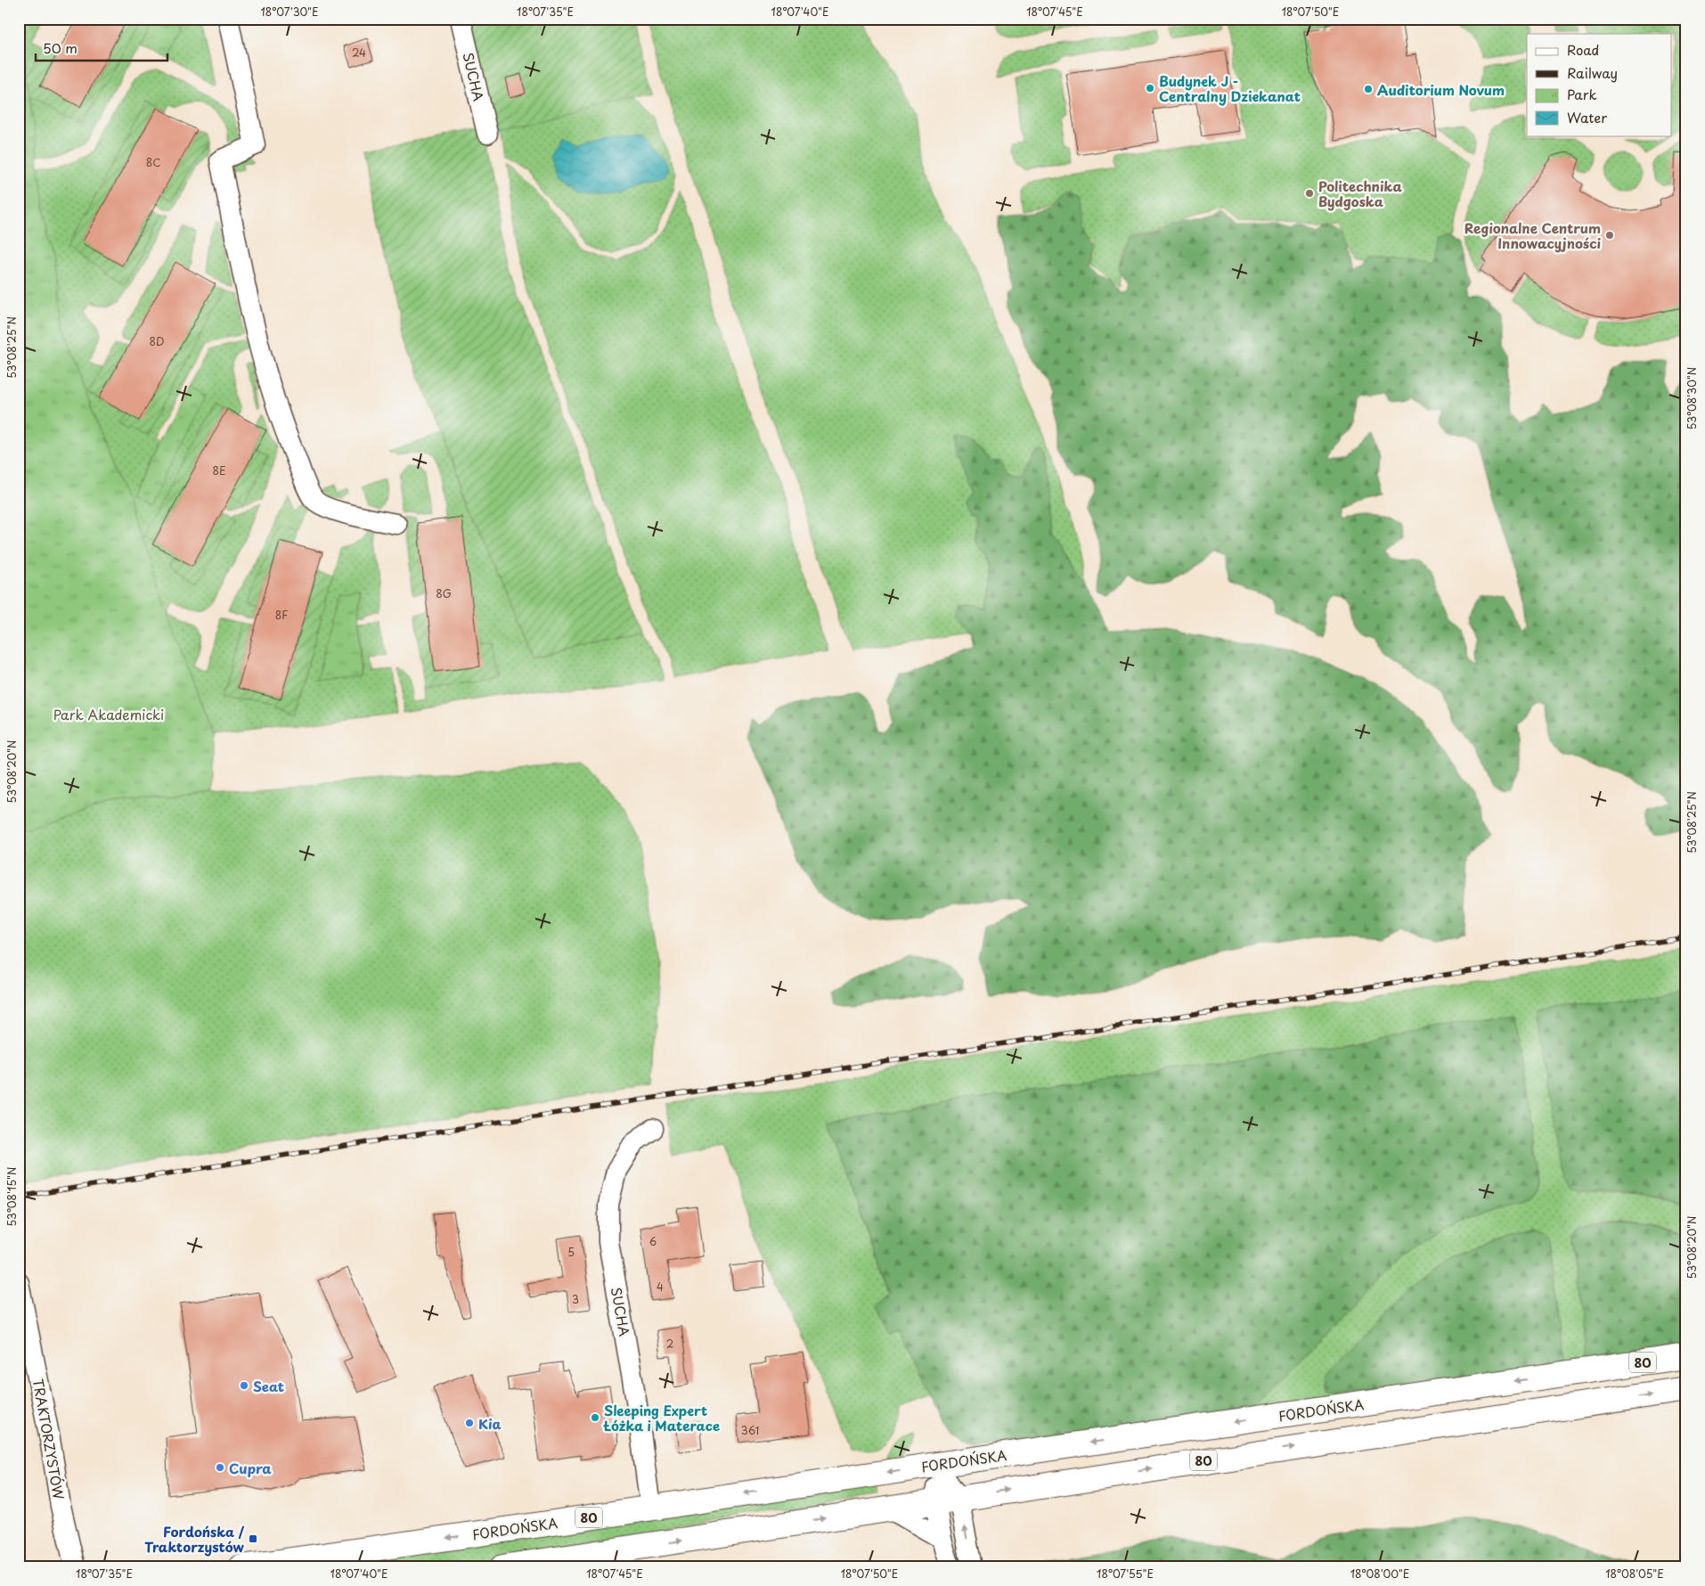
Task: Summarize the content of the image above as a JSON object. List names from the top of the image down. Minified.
{"streets":{"main road":["80","FORDOŃSKA"],"street":["SUCHA","TRAKTORZYSTÓW"]},"crossings":[["SUCHA","FORDOŃSKA"]],"parks":["Park Akademicki"],"places":{"other":["Budynek J - Centralny Dziekanat","Auditorium Novum","Politechnika Bydgoska","Regionalne Centrum Innowacyjności","Seat","Sleeping Expert Łóżka i Materace","Kia","Cupra"],"transit":["Fordońska / Traktorzystów"]},"house_numbers":["24","8C","8D","8E","8G","8F","6","5","4","3","2","361"],"legend":["Road","Railway","Park","Water"],"scale_bar":"50 m","coordinates":["18°07'30\"E","18°07'35\"E","18°07'40\"E","18°07'45\"E","18°07'50\"E","53°08'25\"N","53°08'30\"N","53°08'20\"N","53°08'15\"N","18°07'55\"E","18°08'00\"E","18°08'05\"E"]}
